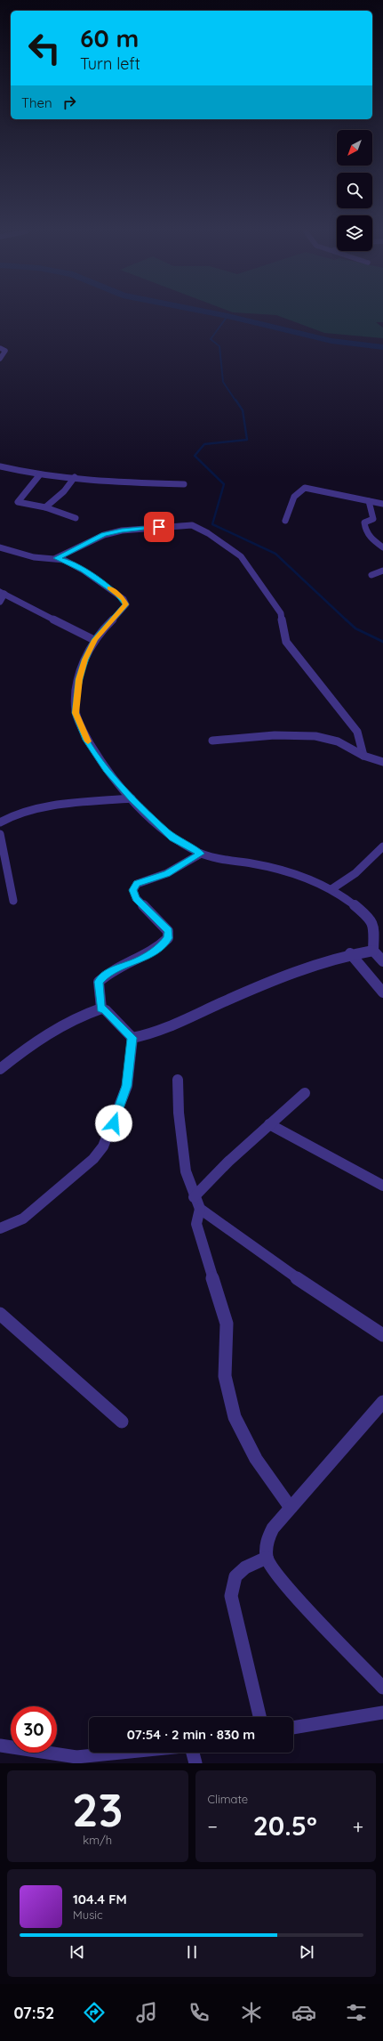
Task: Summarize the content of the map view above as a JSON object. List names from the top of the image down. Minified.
{"north":"bottom left","page":{"turn":["60 m","Turn left"],"then":"Then","limit":"30","trip":"07:54 · 2 min · 830 m","tile":[["23","km/h"],"Climate"],"heat":["−","20.5°","+"],"song":["104.4 FM","Music"],"tabs":"07:52"}}
